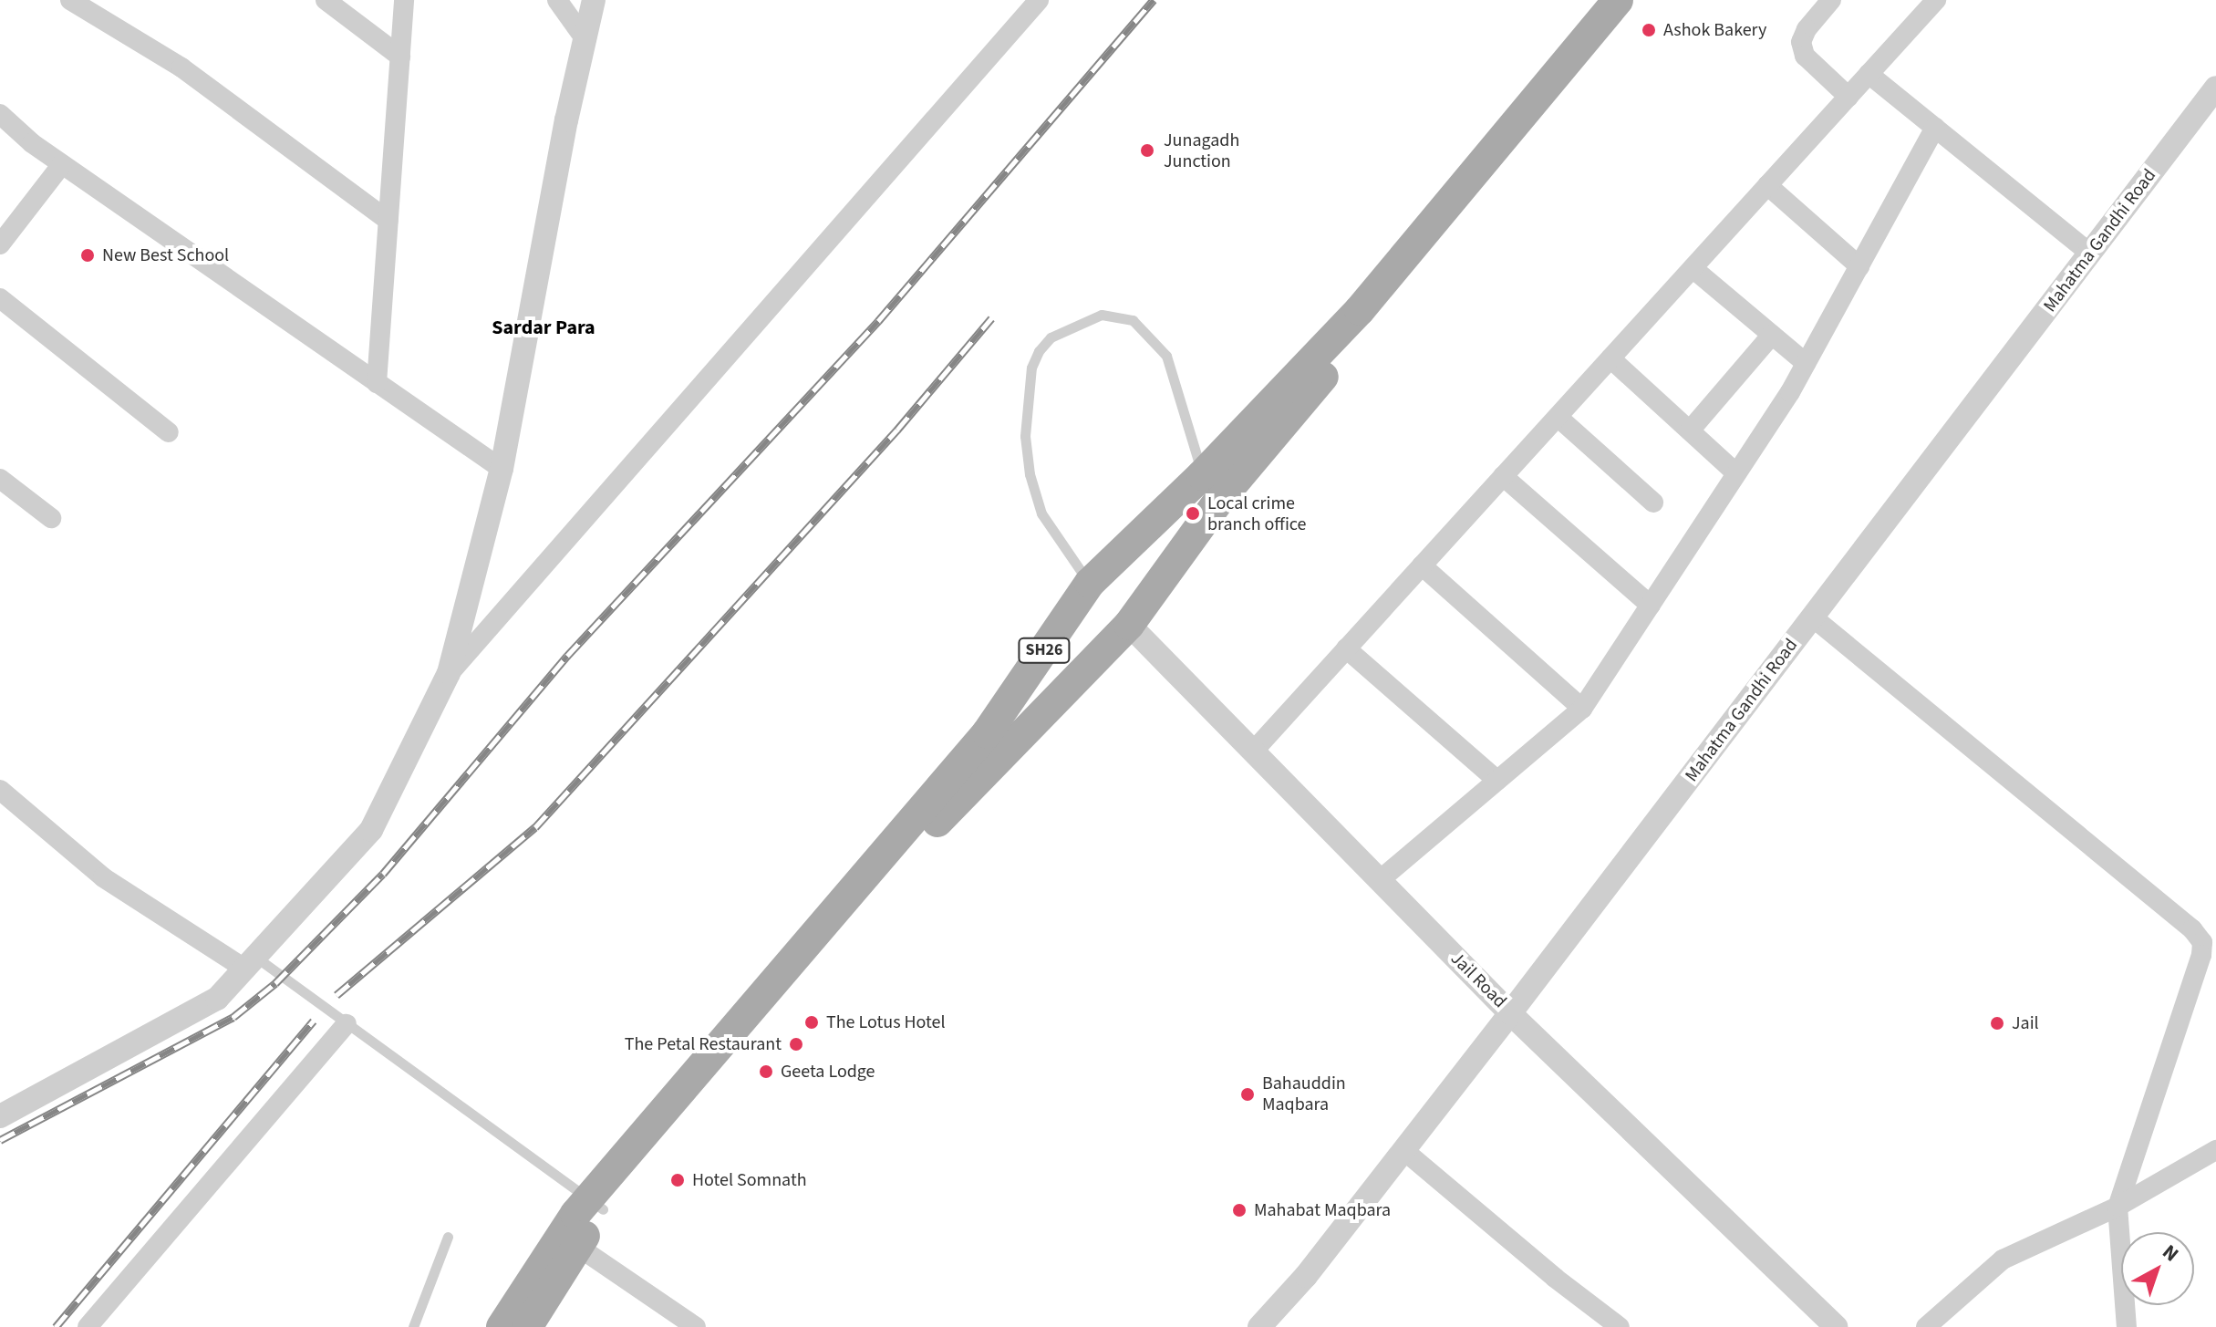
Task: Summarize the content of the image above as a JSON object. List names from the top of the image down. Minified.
{"streets":{"main road":["SH26"],"street":["Mahatma Gandhi Road","Jail Road"]},"crossings":[["Mahatma Gandhi Road","Jail Road"],["SH26","Jail Road"]],"districts":["Sardar Para"],"places":["Ashok Bakery","Junagadh Junction","New Best School","Local crime branch office","The Lotus Hotel","Jail","The Petal Restaurant","Geeta Lodge","Bahauddin Maqbara","Hotel Somnath","Mahabat Maqbara"],"north":"top right"}
